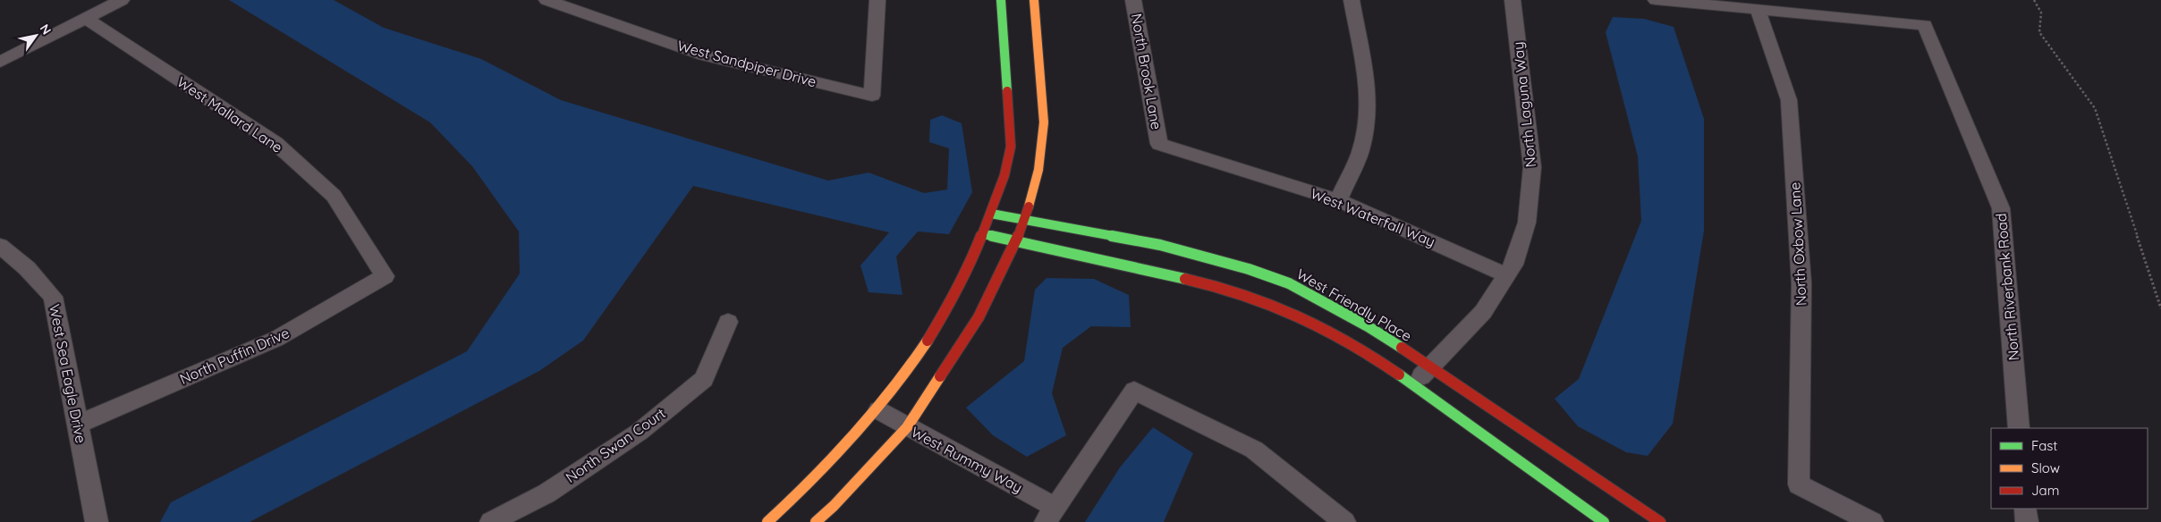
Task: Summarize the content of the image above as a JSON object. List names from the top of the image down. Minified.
{"streets":{"street":["West Sandpiper Drive","North Brook Lane","North Laguna Way","West Mallard Lane","West Waterfall Way","North Oxbow Lane","North Riverbank Road","West Friendly Place","North Puffin Drive","West Sea Eagle Drive","North Swan Court","West Rummy Way"]},"crossings":[["North Brook Lane","West Waterfall Way"],["North Laguna Way","West Waterfall Way"],["North Laguna Way","West Friendly Place"],["West Mallard Lane","North Puffin Drive"],["North Oxbow Lane","North Riverbank Road"],["North Puffin Drive","West Sea Eagle Drive"]],"legend":["Fast","Slow","Jam"],"north":"top right"}
